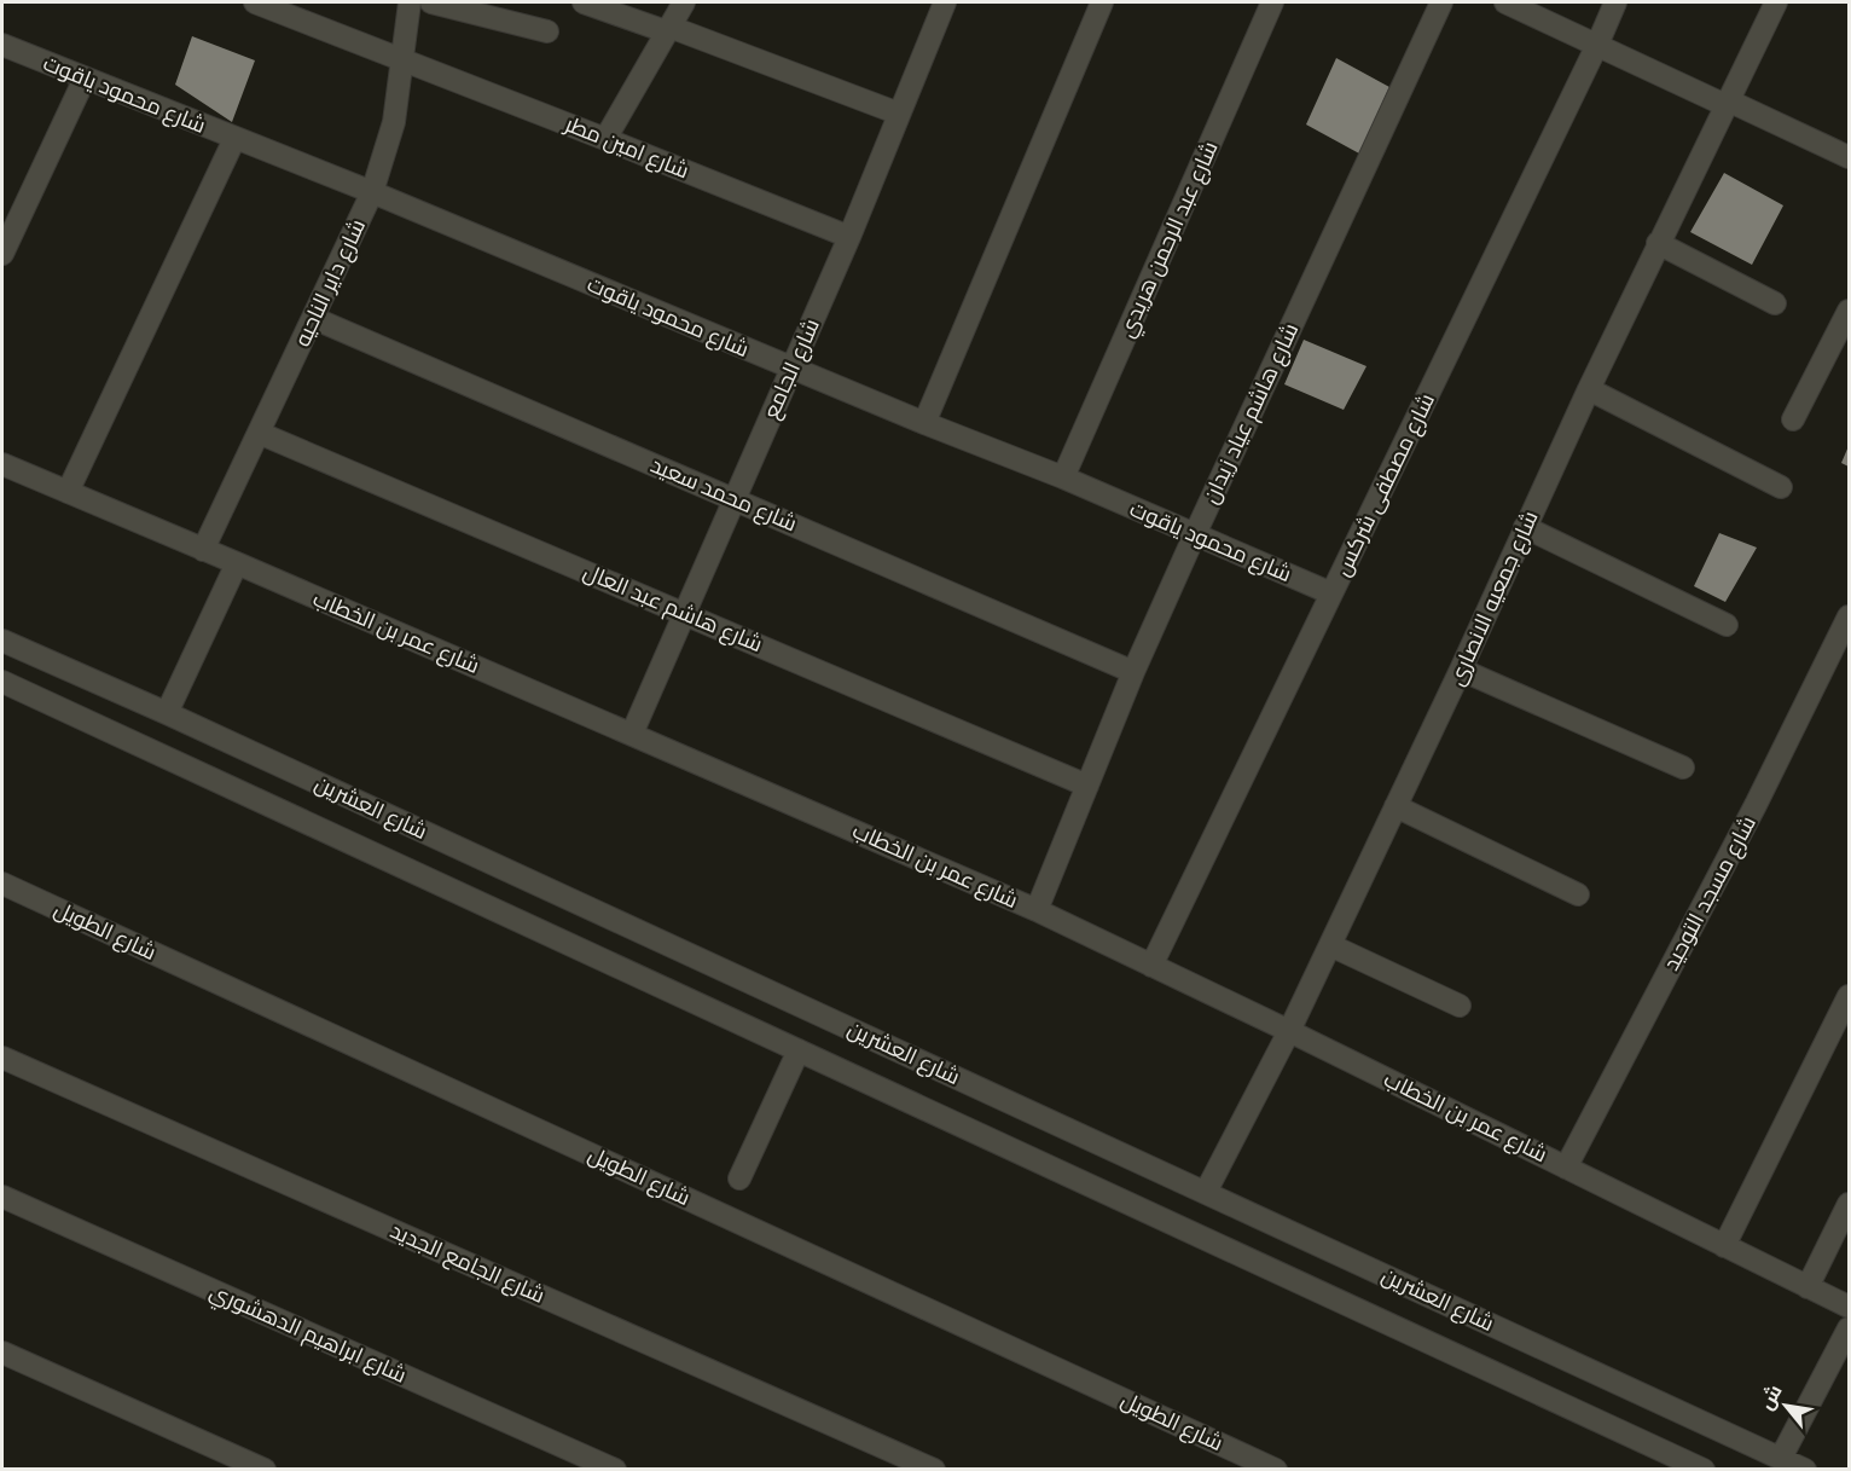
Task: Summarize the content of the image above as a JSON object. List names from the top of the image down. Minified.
{"streets":{"street":["شارع محمود ياقوت","شارع امين مطر","شارع عبد الرحمن هريدي","شارع داير الناحيه","شارع الجامع","شارع هاشم عياد زيدان","شارع مصطفى شركس","شارع محمد سعيد","شارع جمعيه الانصارى","شارع هاشم عبد العال","شارع عمر بن الخطاب","شارع العشرين","شارع مسجد التوحيد","شارع الطويل","شارع الجامع الجديد","شارع ابراهيم الدهشوري"]},"crossings":[["شارع محمود ياقوت","شارع عبد الرحمن هريدي"],["شارع محمود ياقوت","شارع داير الناحيه"],["شارع محمود ياقوت","شارع الجامع"],["شارع محمود ياقوت","شارع هاشم عياد زيدان"],["شارع محمود ياقوت","شارع مصطفى شركس"],["شارع امين مطر","شارع داير الناحيه"],["شارع امين مطر","شارع الجامع"],["شارع داير الناحيه","شارع محمد سعيد"],["شارع داير الناحيه","شارع هاشم عبد العال"],["شارع داير الناحيه","شارع عمر بن الخطاب"],["شارع الجامع","شارع محمد سعيد"],["شارع الجامع","شارع هاشم عبد العال"],["شارع الجامع","شارع عمر بن الخطاب"],["شارع هاشم عياد زيدان","شارع محمد سعيد"],["شارع هاشم عياد زيدان","شارع هاشم عبد العال"],["شارع هاشم عياد زيدان","شارع عمر بن الخطاب"],["شارع مصطفى شركس","شارع عمر بن الخطاب"],["شارع جمعيه الانصارى","شارع عمر بن الخطاب"],["شارع جمعيه الانصارى","شارع العشرين"],["شارع عمر بن الخطاب","شارع مسجد التوحيد"]],"north":"top left"}
